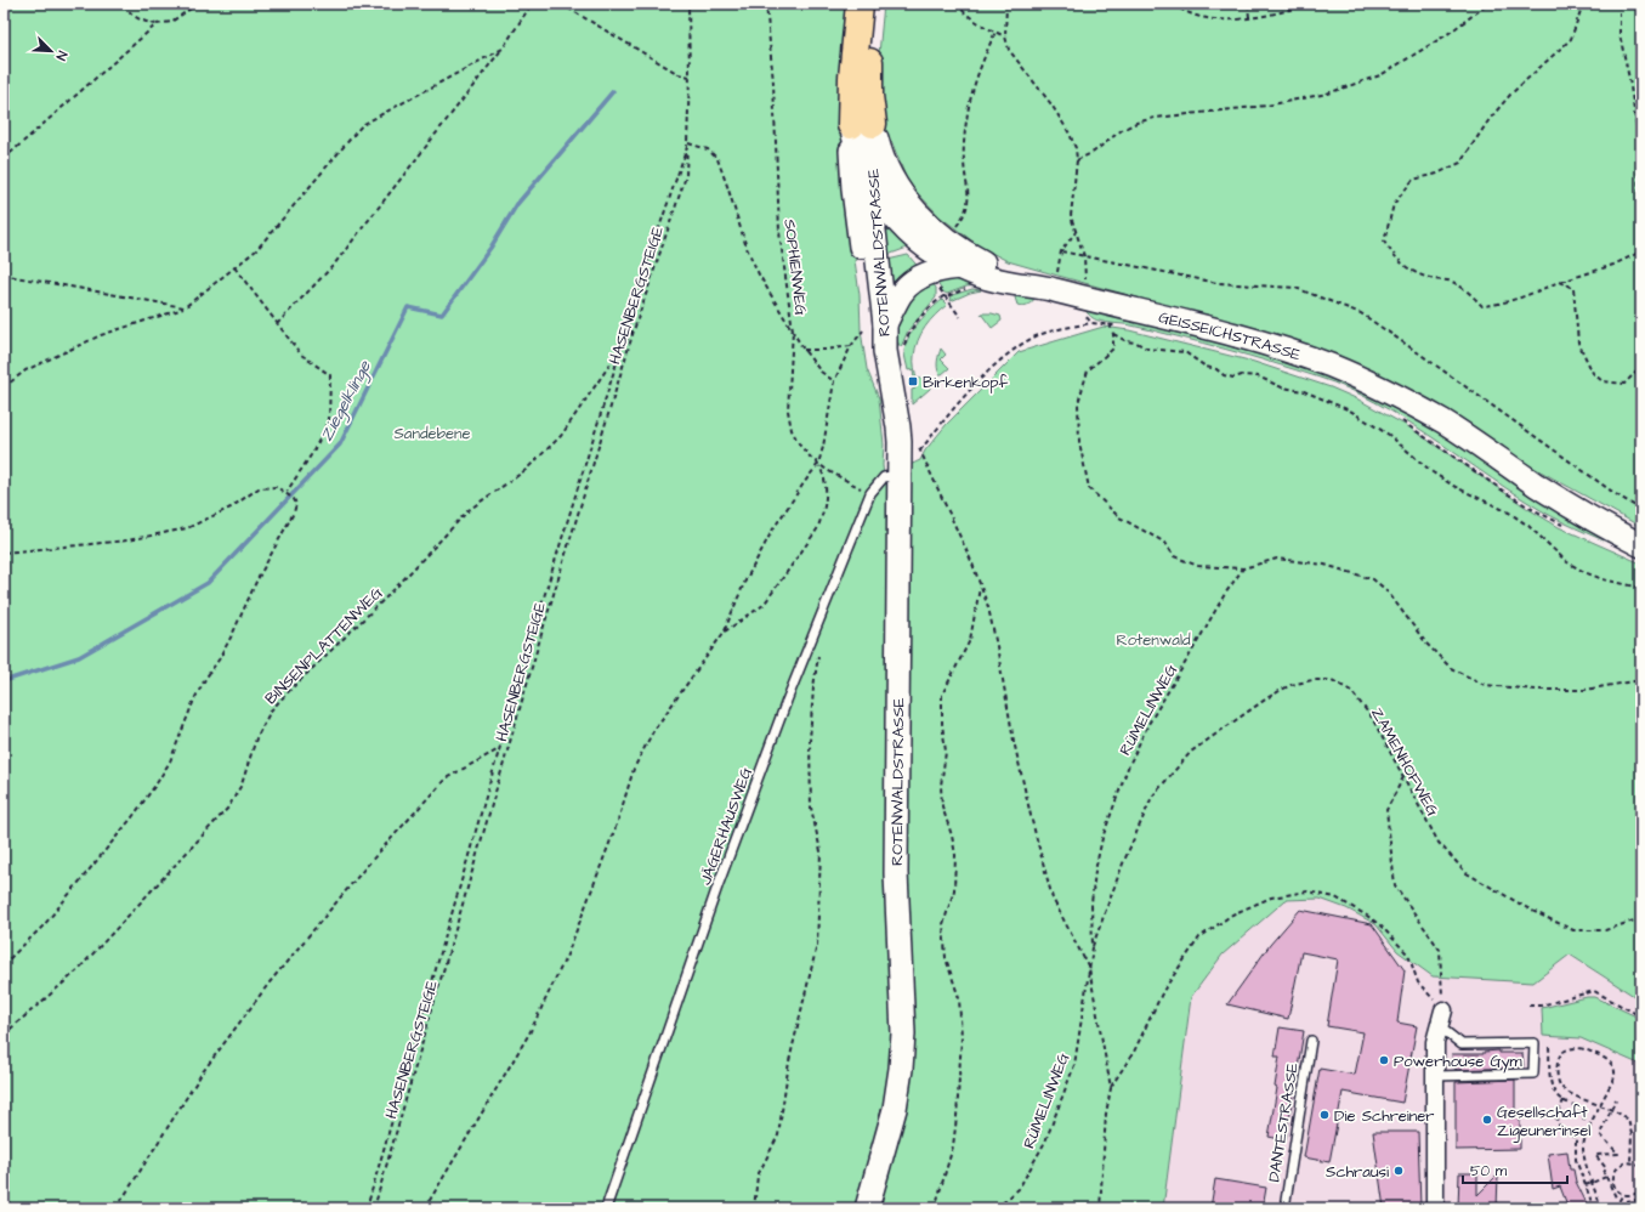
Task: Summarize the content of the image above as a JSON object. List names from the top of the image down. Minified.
{"streets":{"highway":["ROTENWALDSTRASSE"],"main road":["GEISSEICHSTRASSE"],"lane":["JÄGERHAUSWEG","DANTESTRASSE"],"path":["SOPHIENWEG","HASENBERGSTEIGE","BINSENPLATTENWEG","RÜMELINWEG","ZAMENHOFWEG"]},"crossings":[["ROTENWALDSTRASSE","GEISSEICHSTRASSE"],["ROTENWALDSTRASSE","JÄGERHAUSWEG"],["SOPHIENWEG","JÄGERHAUSWEG"],["HASENBERGSTEIGE","BINSENPLATTENWEG"],["RÜMELINWEG","ZAMENHOFWEG"]],"water":["Ziegelklinge"],"parks":["Sandebene","Rotenwald"],"places":{"transit":["Birkenkopf"],"other":["Powerhouse Gym","Die Schreiner","Gesellschaft Zigeunerinsel","Schrausi"]},"scale_bar":"50 m","north":"bottom right"}
